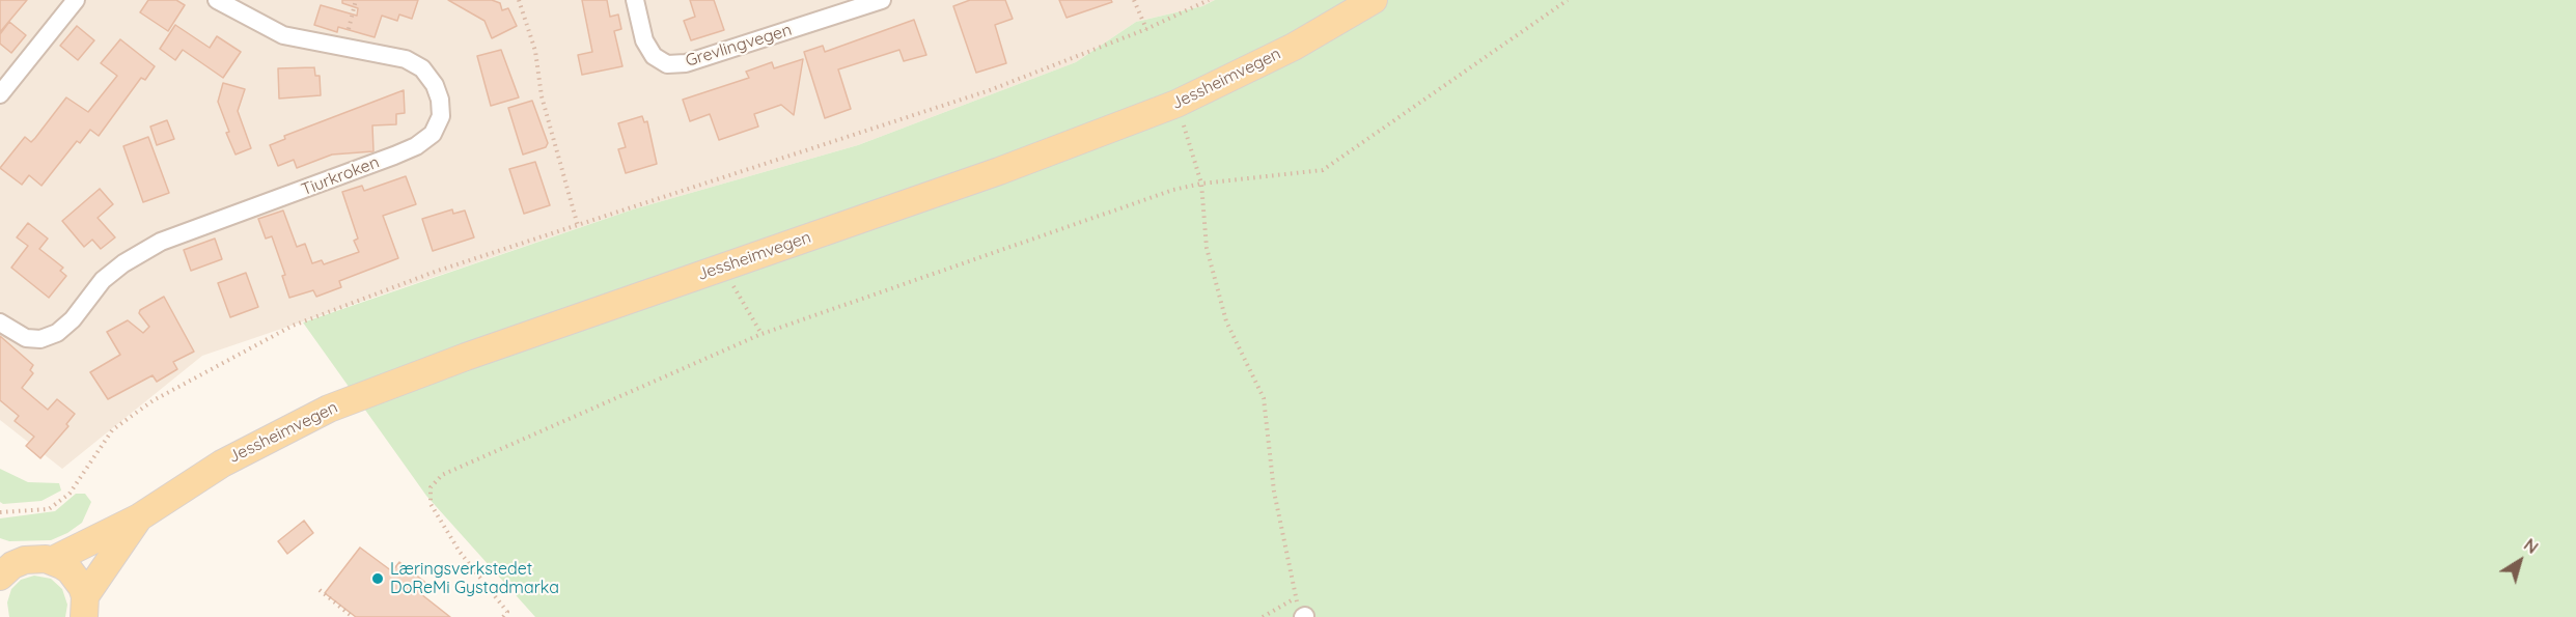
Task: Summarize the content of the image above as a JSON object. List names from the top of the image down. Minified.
{"streets":{"main road":["Jessheimvegen"],"street":["Grevlingvegen","Tiurkroken"]},"places":["Læringsverkstedet DoReMi Gystadmarka"],"north":"top right"}
